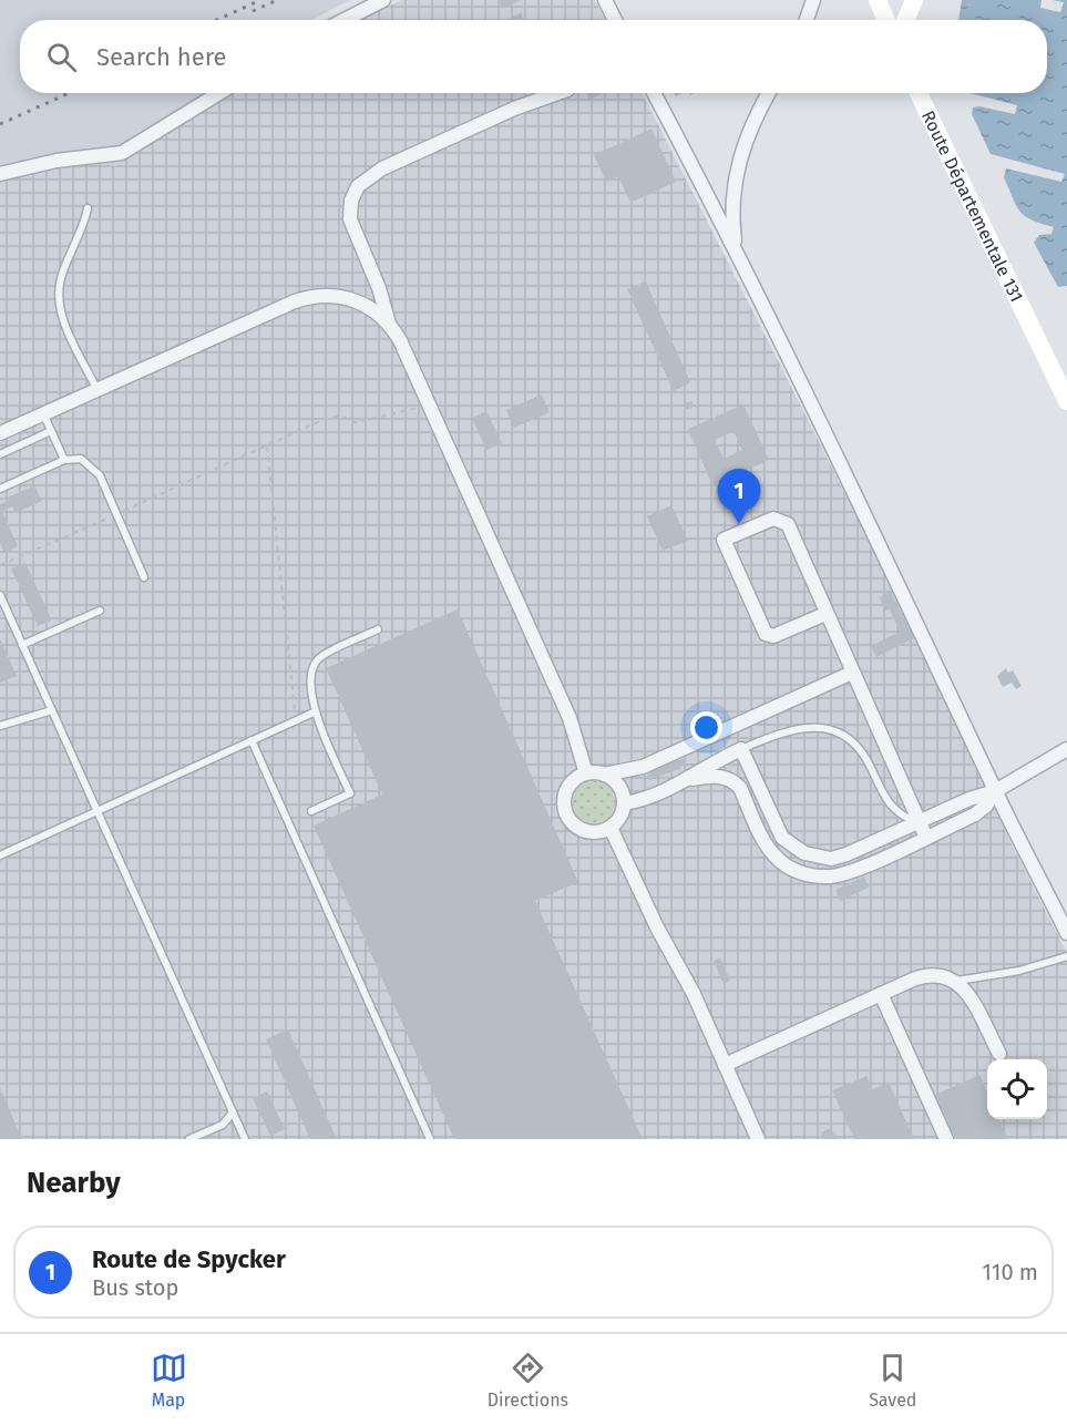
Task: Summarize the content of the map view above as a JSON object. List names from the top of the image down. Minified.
{"streets":{"main road":["Route Départementale 131"]},"page":{"search":"Search here","pins":"1","heading":"Nearby","list":[{"mark":"1","name":"Route de Spycker","note":"Bus stop","value":"110 m"}],"nav":["Map","Directions","Saved"]}}
